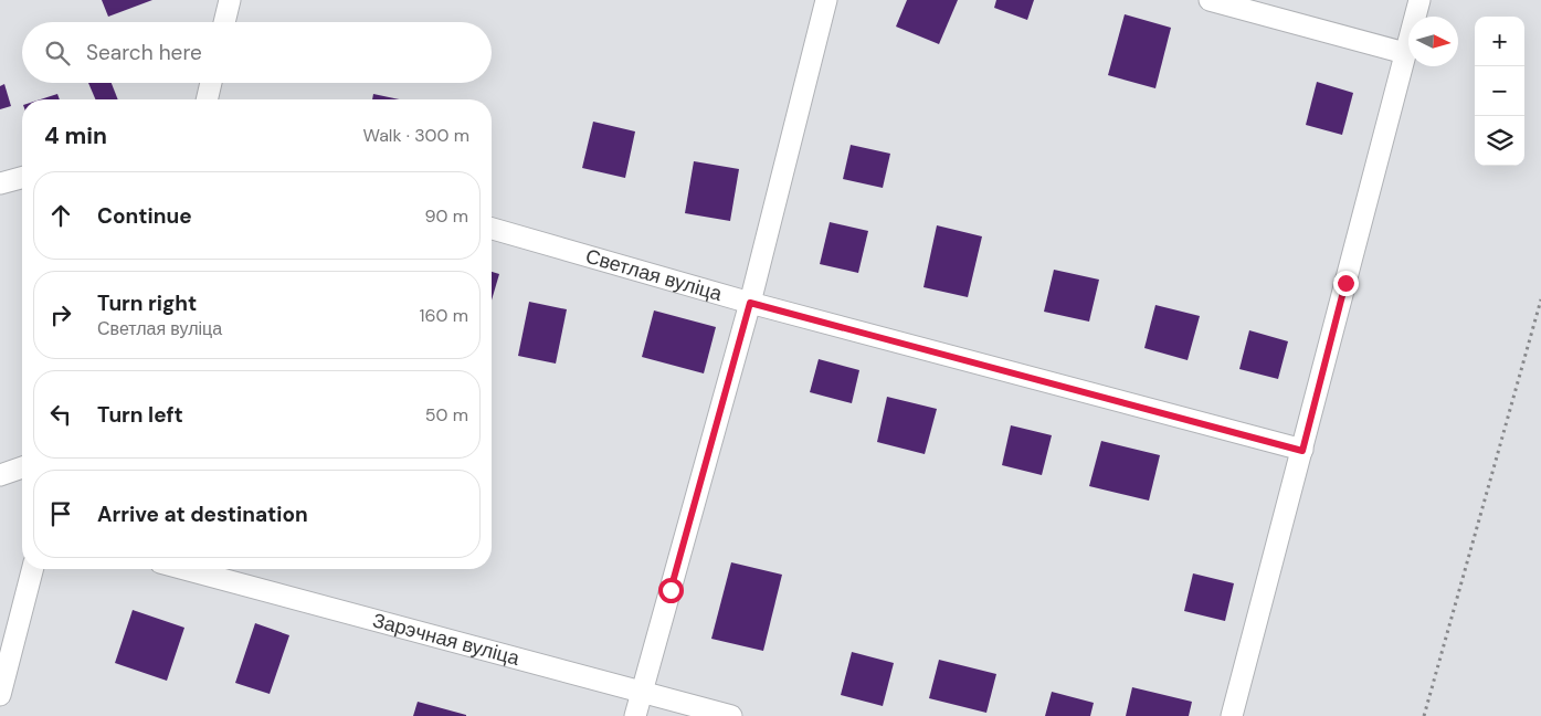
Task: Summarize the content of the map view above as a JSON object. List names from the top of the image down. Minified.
{"streets":{"street":["Светлая вуліца","Зарэчная вуліца"]},"north":"right","page":{"map_buttons":["+","−"],"search":"Search here","heading":["4 min","Walk · 300 m"],"list":[["Continue","90 m"],["Turn right","Светлая вуліца","160 m"],["Turn left","50 m"],"Arrive at destination"]}}
